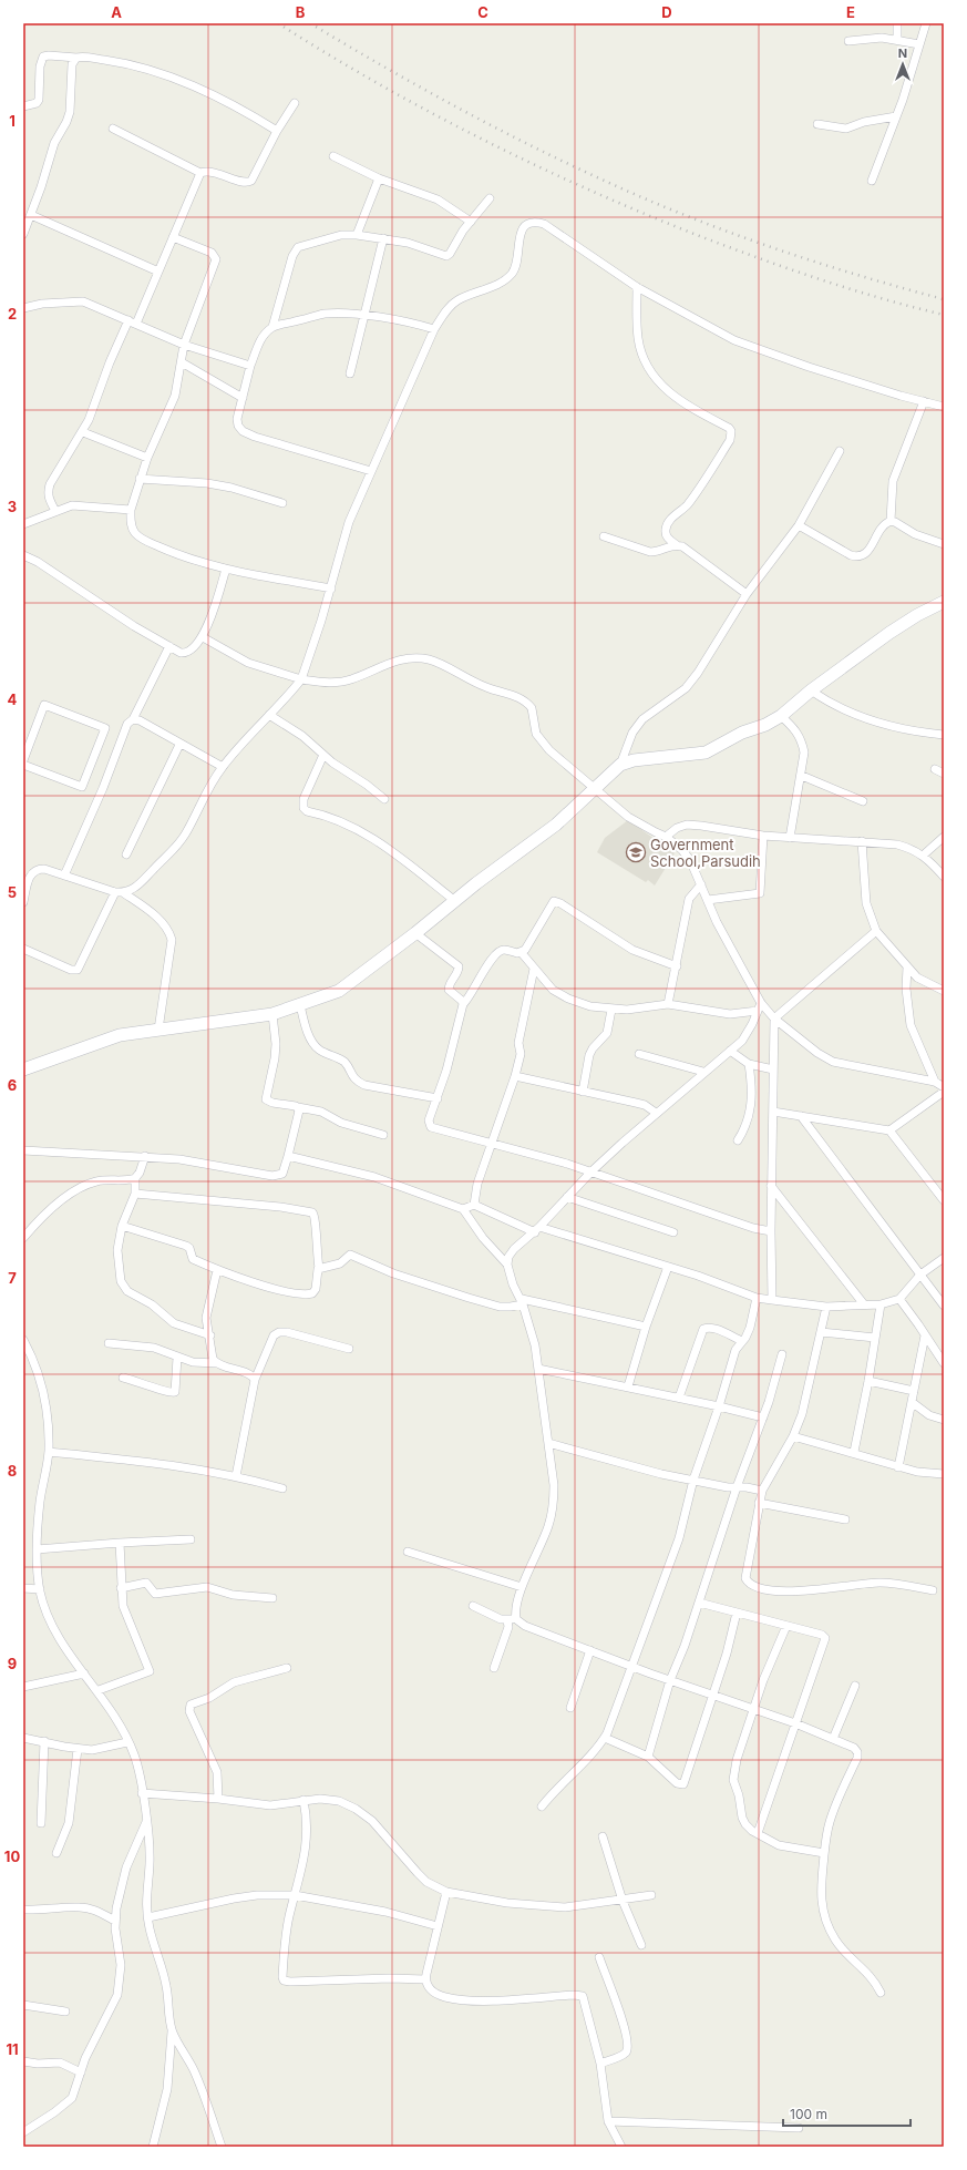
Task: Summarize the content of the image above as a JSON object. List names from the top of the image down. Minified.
{"places":{"school or university":["Government School,Parsudih"]},"scale_bar":"100 m","north":"top","grid":{"columns":["A","B","C","D","E"],"rows":["1","2","3","4","5","6","7","8","9","10","11"]}}
